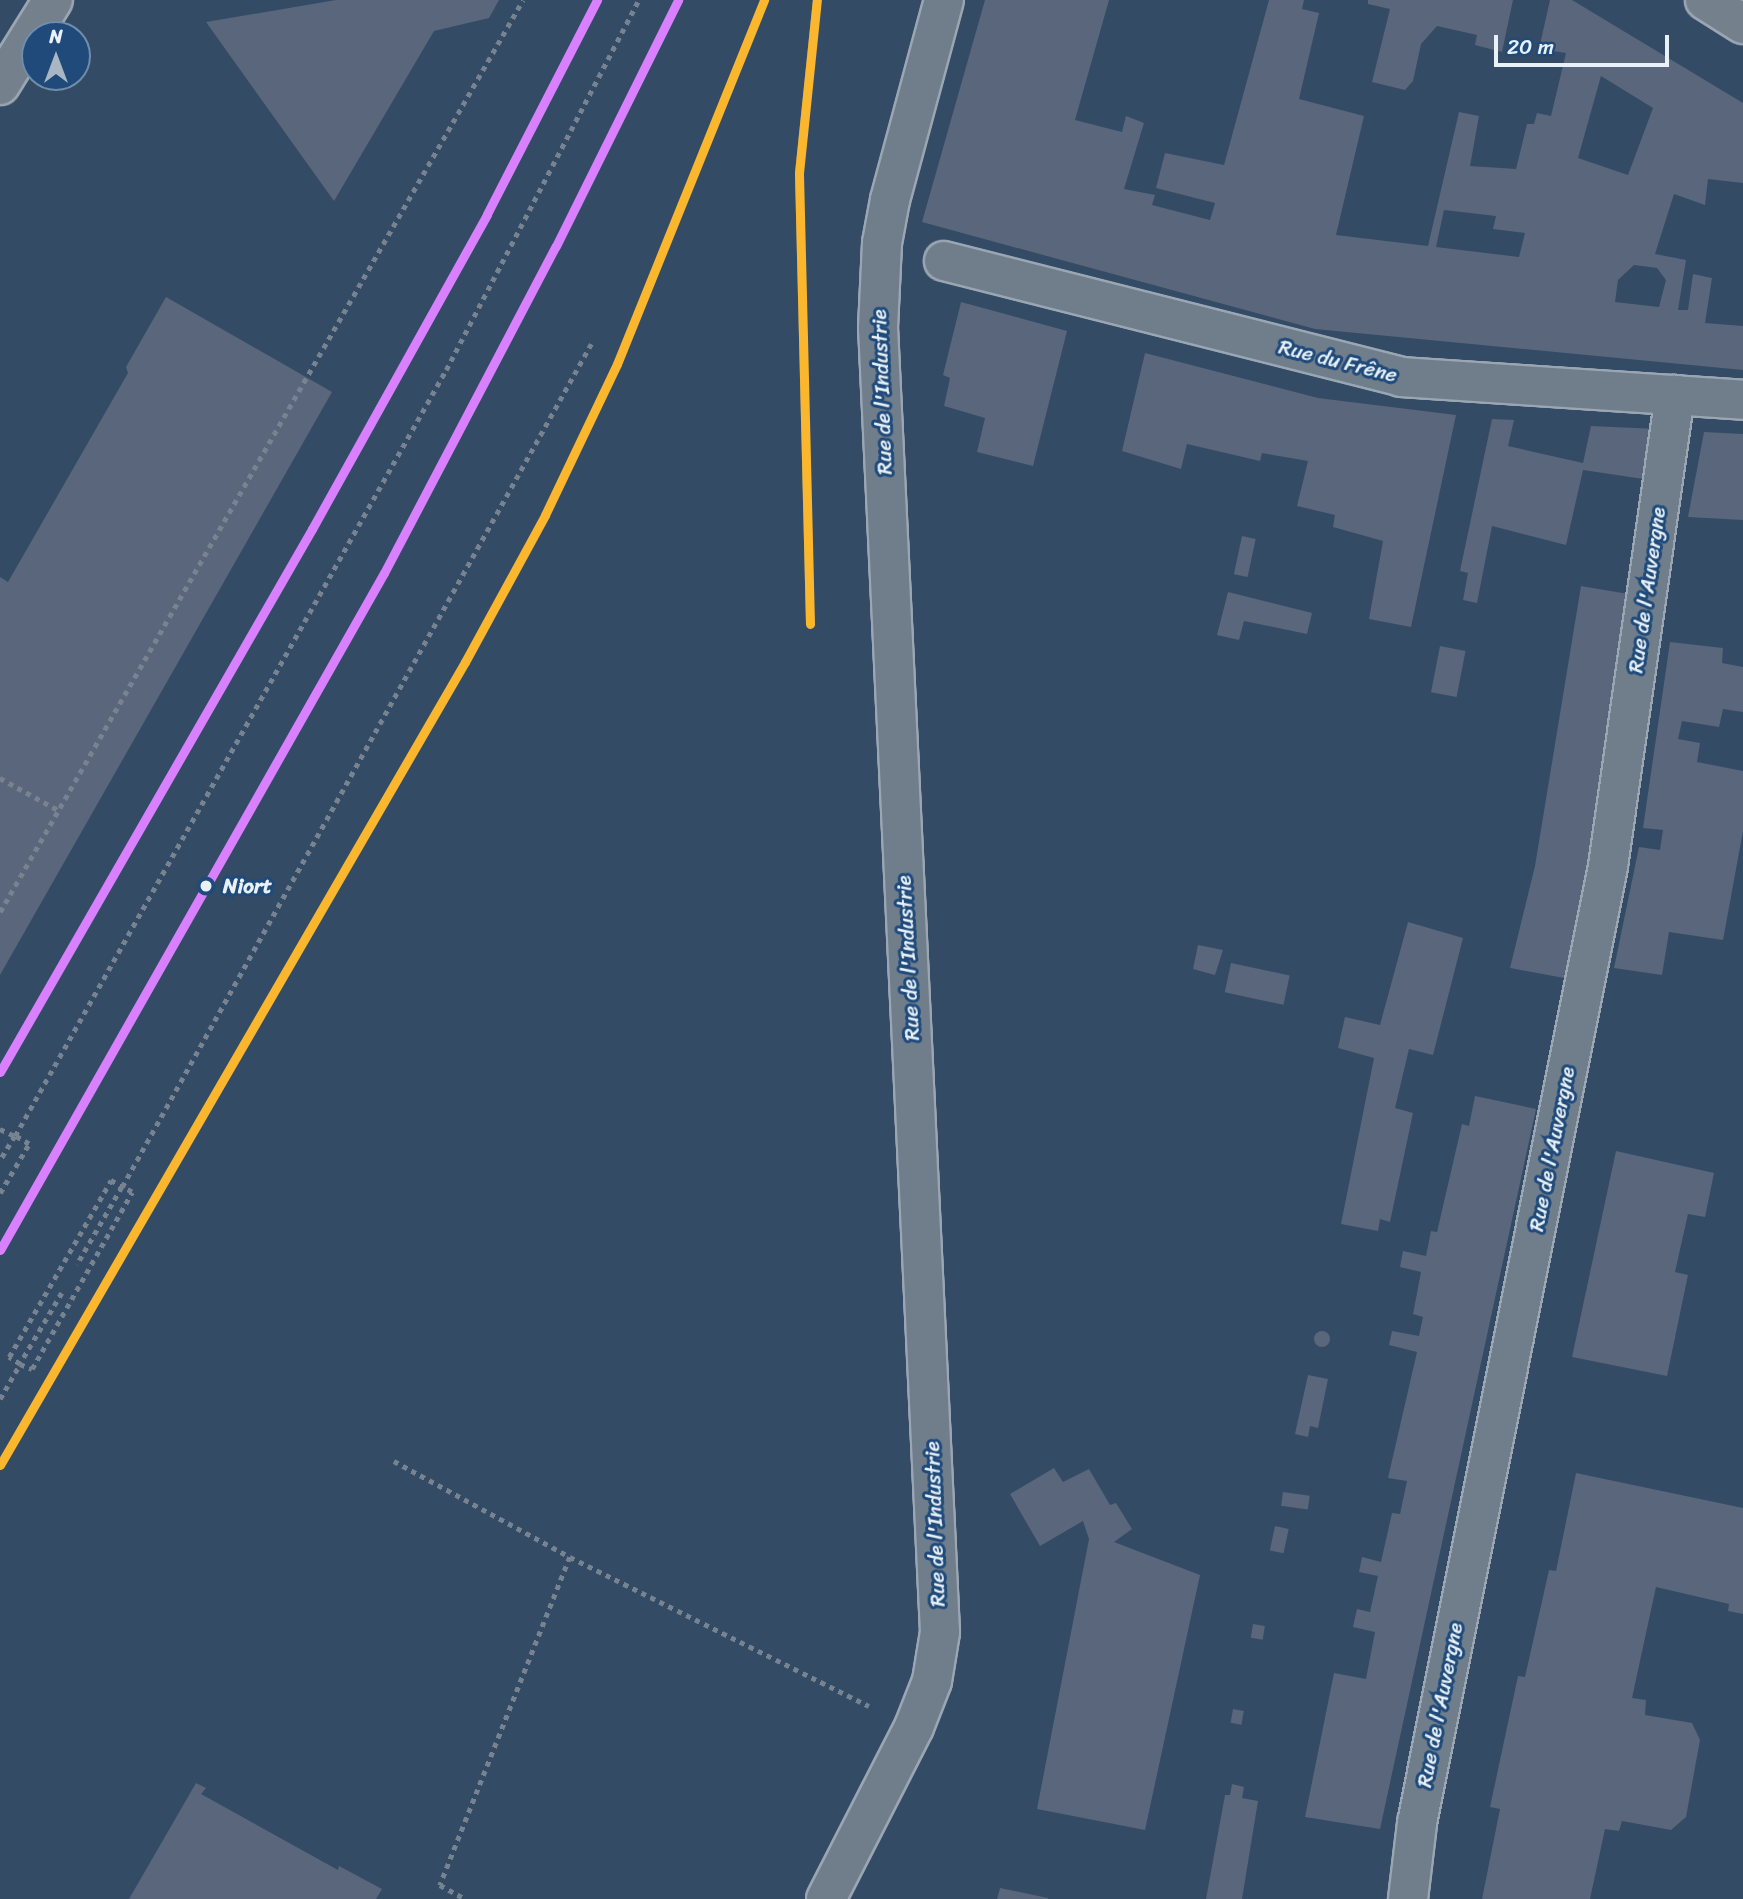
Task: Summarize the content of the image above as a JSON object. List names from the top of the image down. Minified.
{"streets":{"street":["Rue du Frêne","Rue de l'Industrie","Rue de l'Auvergne"]},"crossings":[["Rue du Frêne","Rue de l'Auvergne"]],"places":["Niort"],"scale_bar":"20 m","north":"top"}
